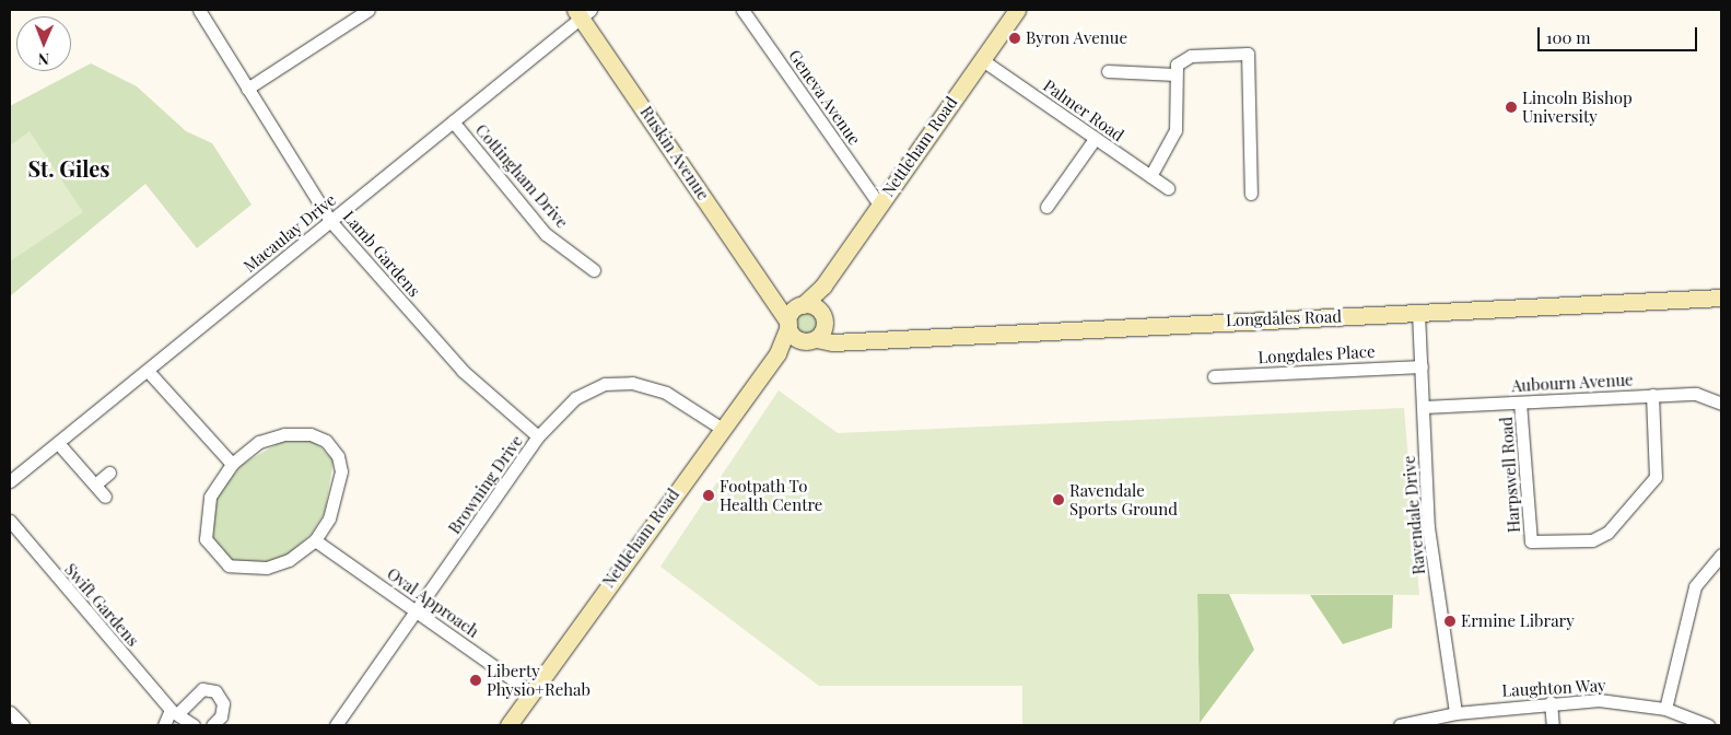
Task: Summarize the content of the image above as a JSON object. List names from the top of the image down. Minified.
{"streets":{"main road":["Nettleham Road","Ruskin Avenue","Longdales Road"],"street":["Geneva Avenue","Palmer Road","Cottingham Drive","Macaulay Drive","Lamb Gardens","Longdales Place","Aubourn Avenue","Harpswell Road","Browning Drive","Ravendale Drive","Oval Approach","Swift Gardens","Laughton Way"]},"crossings":[["Geneva Avenue","Nettleham Road"],["Palmer Road","Nettleham Road"],["Nettleham Road","Ruskin Avenue"],["Nettleham Road","Longdales Road"],["Nettleham Road","Browning Drive"],["Nettleham Road","Oval Approach"],["Ruskin Avenue","Macaulay Drive"],["Ruskin Avenue","Longdales Road"],["Cottingham Drive","Macaulay Drive"],["Macaulay Drive","Lamb Gardens"],["Lamb Gardens","Browning Drive"],["Longdales Road","Ravendale Drive"],["Longdales Place","Ravendale Drive"],["Aubourn Avenue","Harpswell Road"],["Aubourn Avenue","Ravendale Drive"],["Browning Drive","Oval Approach"],["Ravendale Drive","Laughton Way"]],"districts":["St. Giles"],"places":["Byron Avenue","Lincoln Bishop University","Footpath To Health Centre","Ravendale Sports Ground","Ermine Library","Liberty Physio+Rehab"],"scale_bar":"100 m","north":"bottom"}
